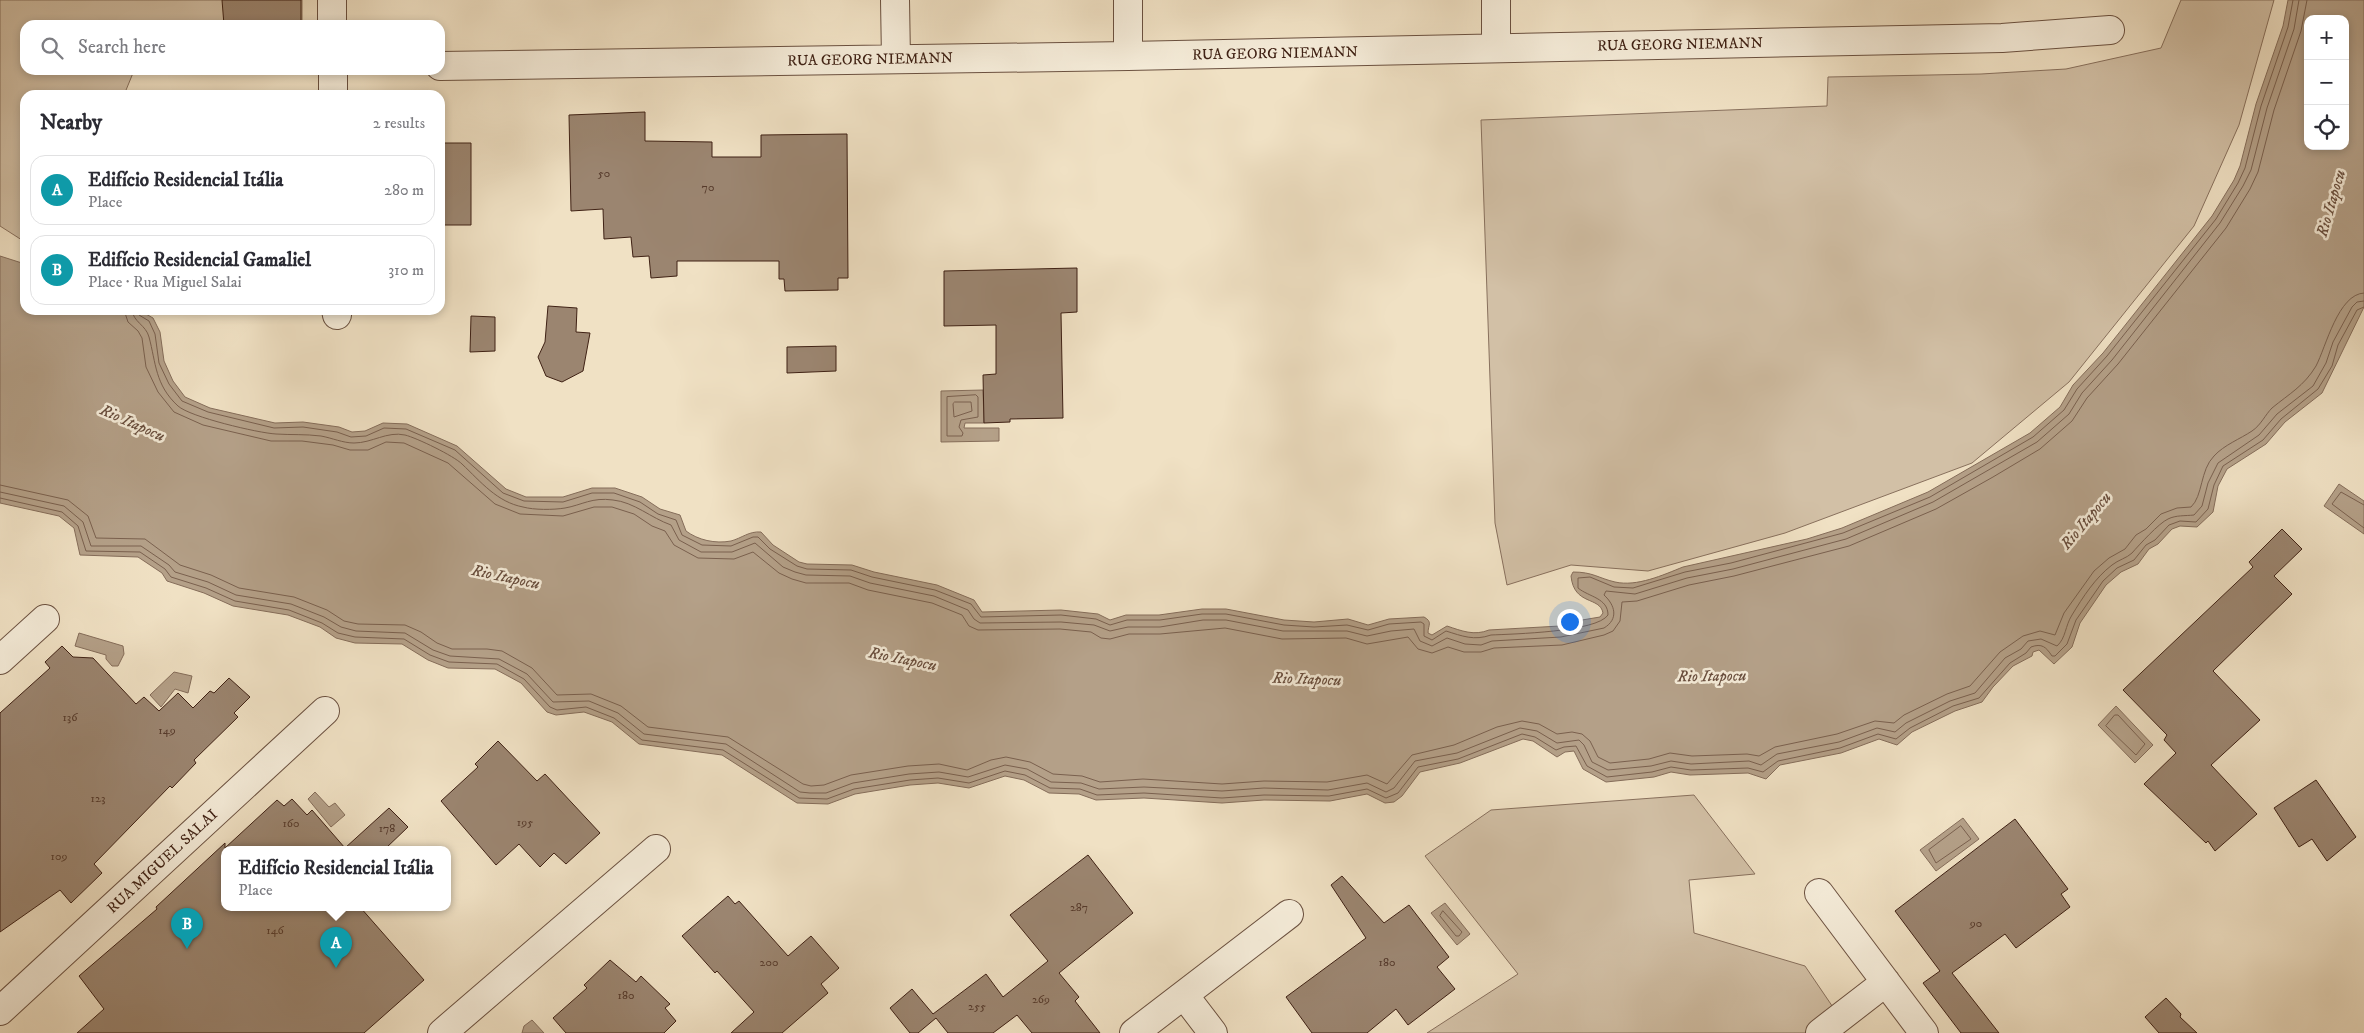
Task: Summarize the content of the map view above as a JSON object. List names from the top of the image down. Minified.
{"streets":{"street":["RUA GEORG NIEMANN","RUA MIGUEL SALAI"]},"water":["Rio Itapocu"],"house_numbers":["50","70","136","149","123","195","160","178","109","287","90","146","200","180","180","269","255"],"page":{"map_buttons":["+","−"],"search":"Search here","heading":["Nearby","2 results"],"list":[{"mark":"A","name":"Edifício Residencial Itália","note":"Place","value":"280 m"},{"mark":"B","name":"Edifício Residencial Gamaliel","note":"Place · Rua Miguel Salai","value":"310 m"}],"popup":["Edifício Residencial Itália","Place"],"pins":["B","A"]}}
